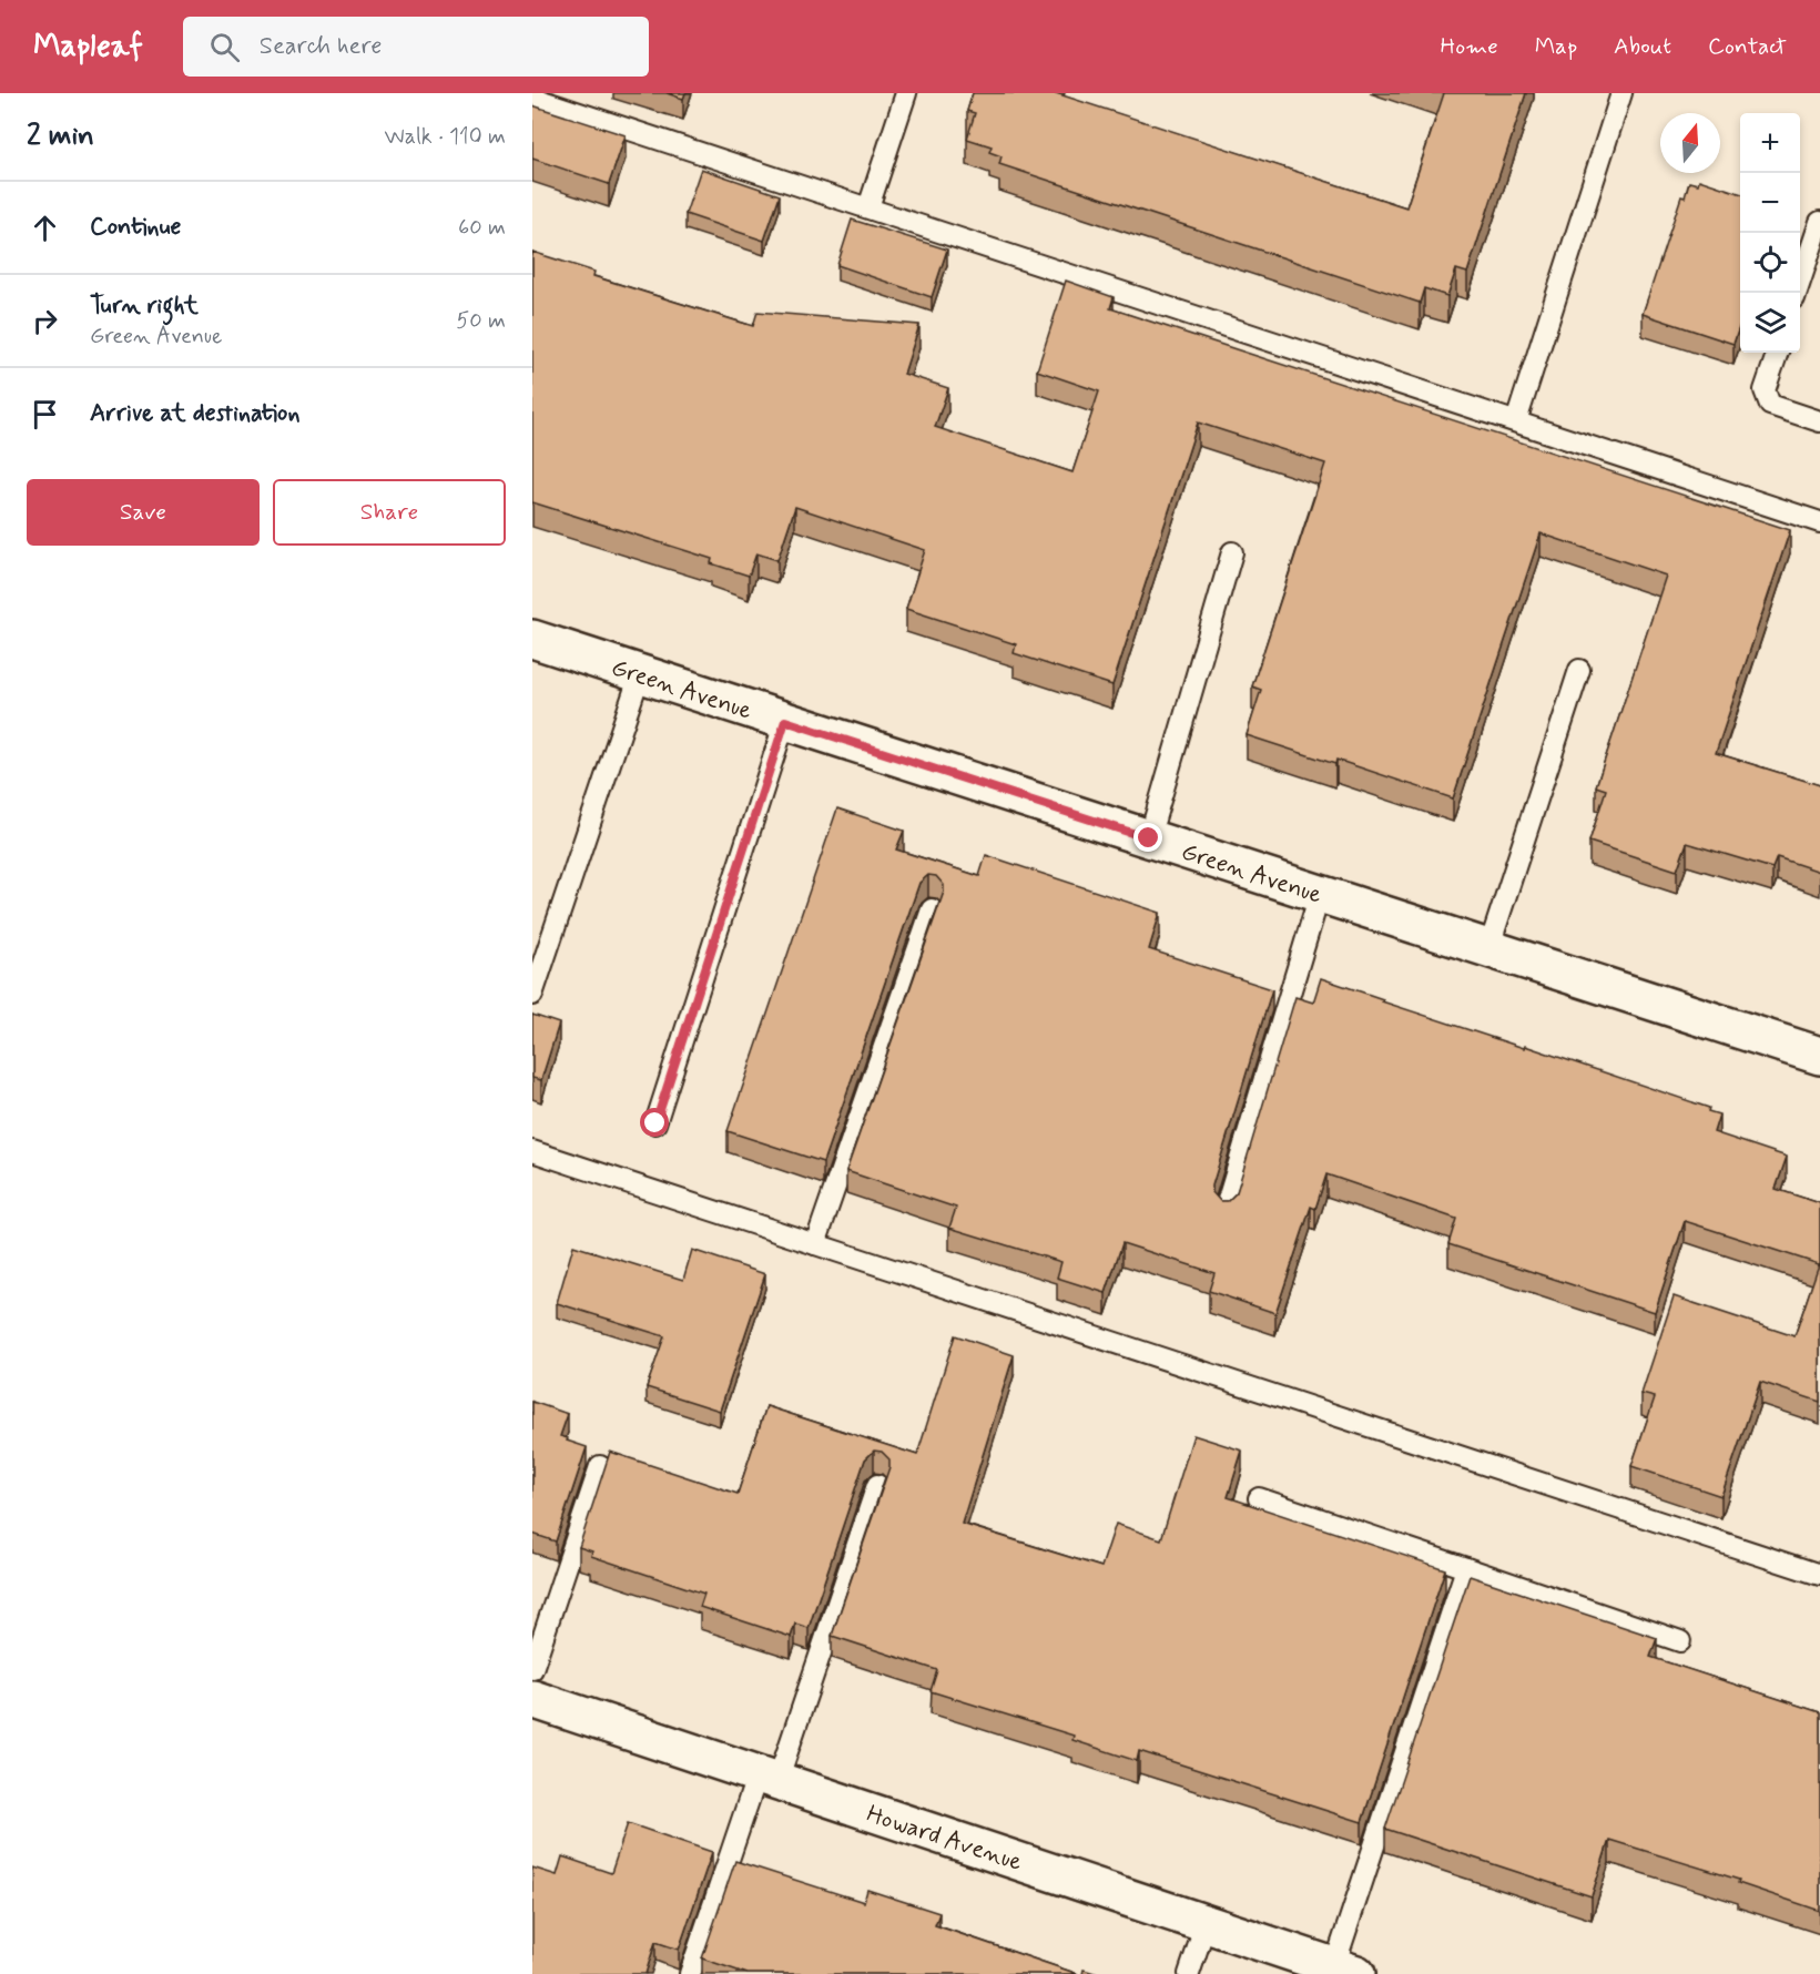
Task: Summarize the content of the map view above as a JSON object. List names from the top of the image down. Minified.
{"streets":{"street":["Green Avenue","Howard Avenue"]},"north":"top","page":{"header":"Mapleaf","search":"Search here","nav":["Home","Map","About","Contact"],"heading":["2 min","Walk · 110 m"],"map_buttons":["+","−"],"list":[["Continue","60 m"],["Turn right","Green Avenue","50 m"],"Arrive at destination"],"buttons":["Save","Share"]}}
